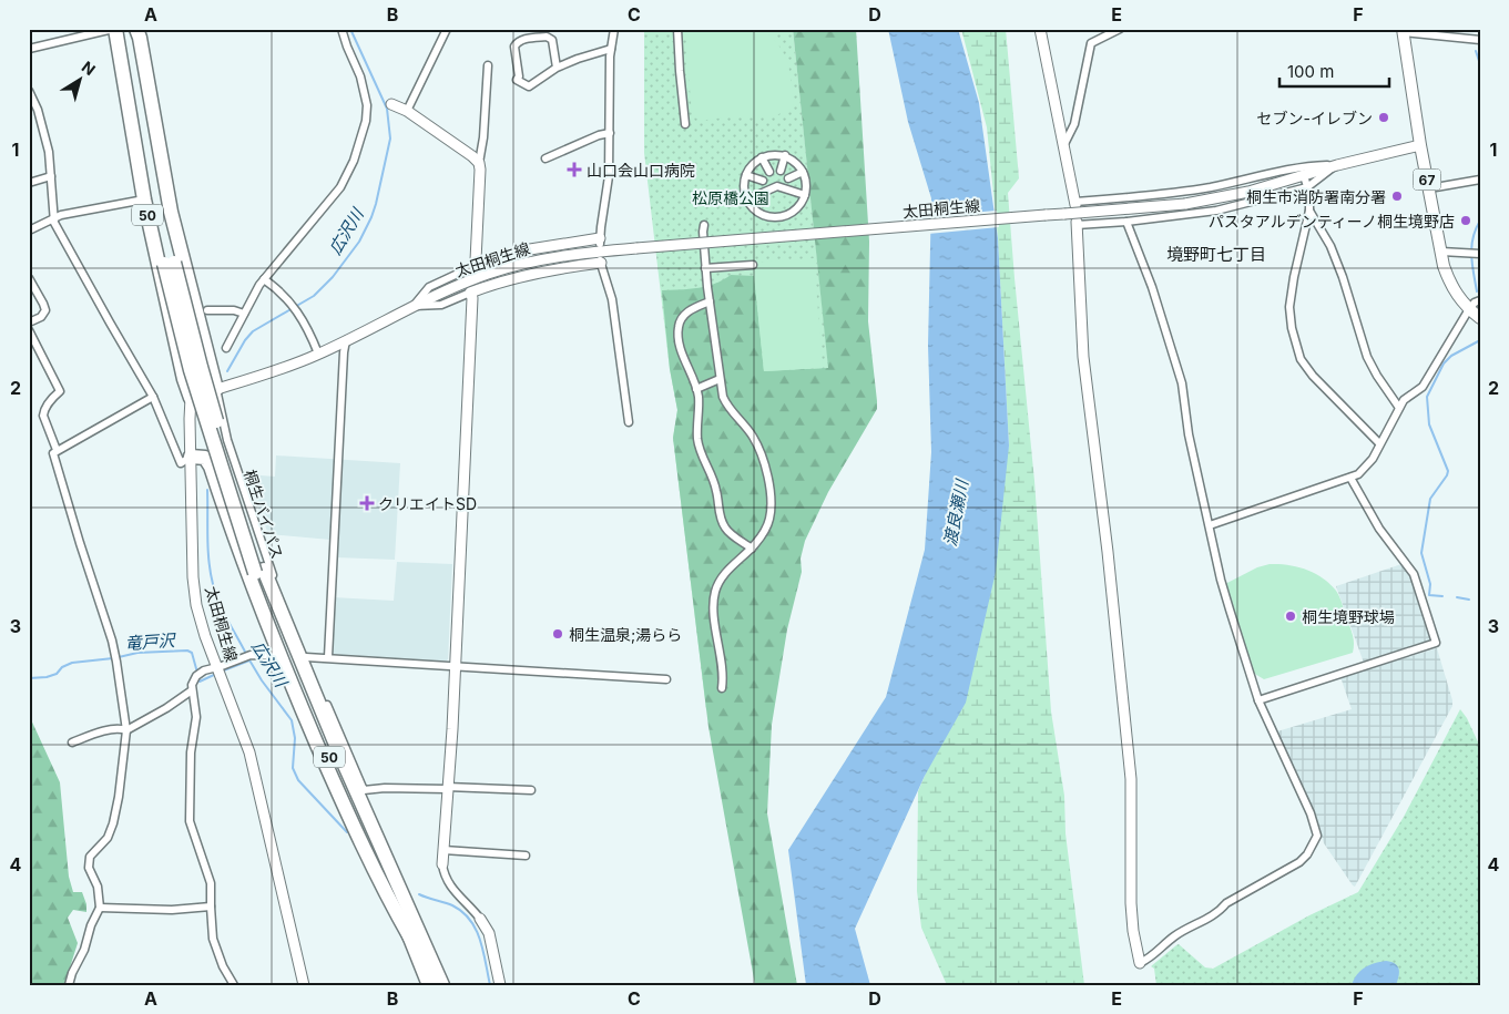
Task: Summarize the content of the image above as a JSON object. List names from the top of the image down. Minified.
{"streets":{"highway":["50","桐生バイパス"],"main road":["67"],"street":["太田桐生線"]},"crossings":[["67","太田桐生線"],["太田桐生線","50"],["50","桐生バイパス"]],"districts":["境野町七丁目"],"water":["広沢川","渡良瀬川","竜戸沢"],"parks":["松原橋公園"],"places":{"other":["セブン-イレブン","桐生市消防署南分署","パスタアルデンティーノ桐生境野店","桐生境野球場","桐生温泉;湯らら"],"health":["山口会山口病院","クリエイトSD"]},"scale_bar":"100 m","north":"top right","grid":{"columns":["A","B","C","D","E","F"],"rows":["1","2","3","4"]}}
